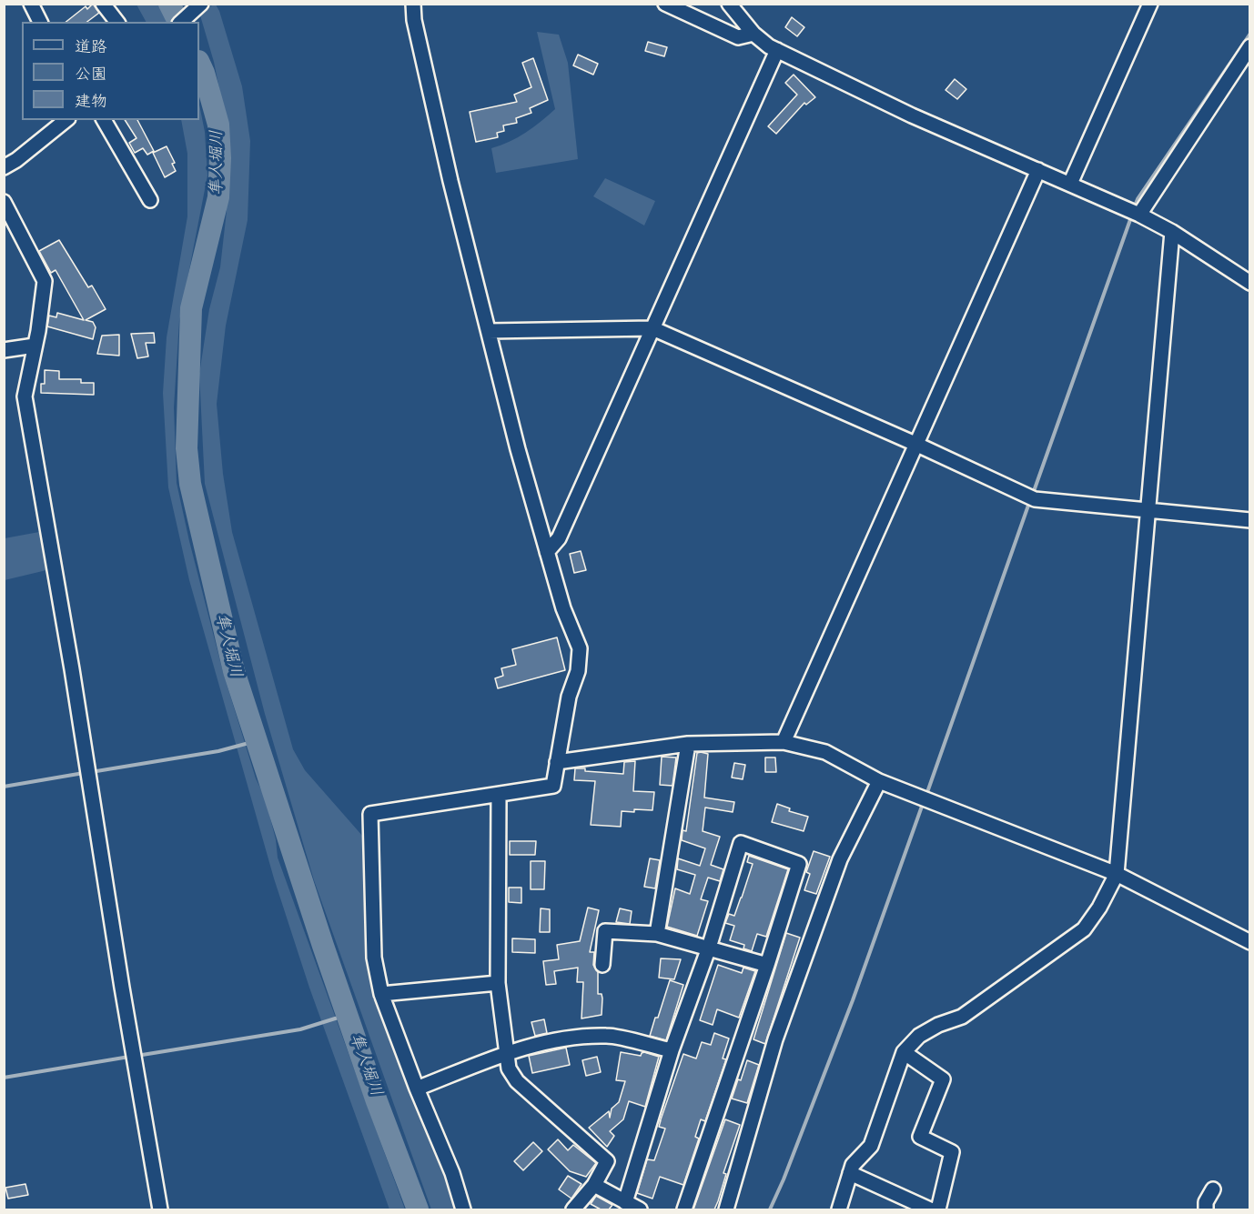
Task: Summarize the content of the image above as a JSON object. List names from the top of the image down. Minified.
{"water":["隼人堀川"],"legend":["道路","公園","建物"]}
